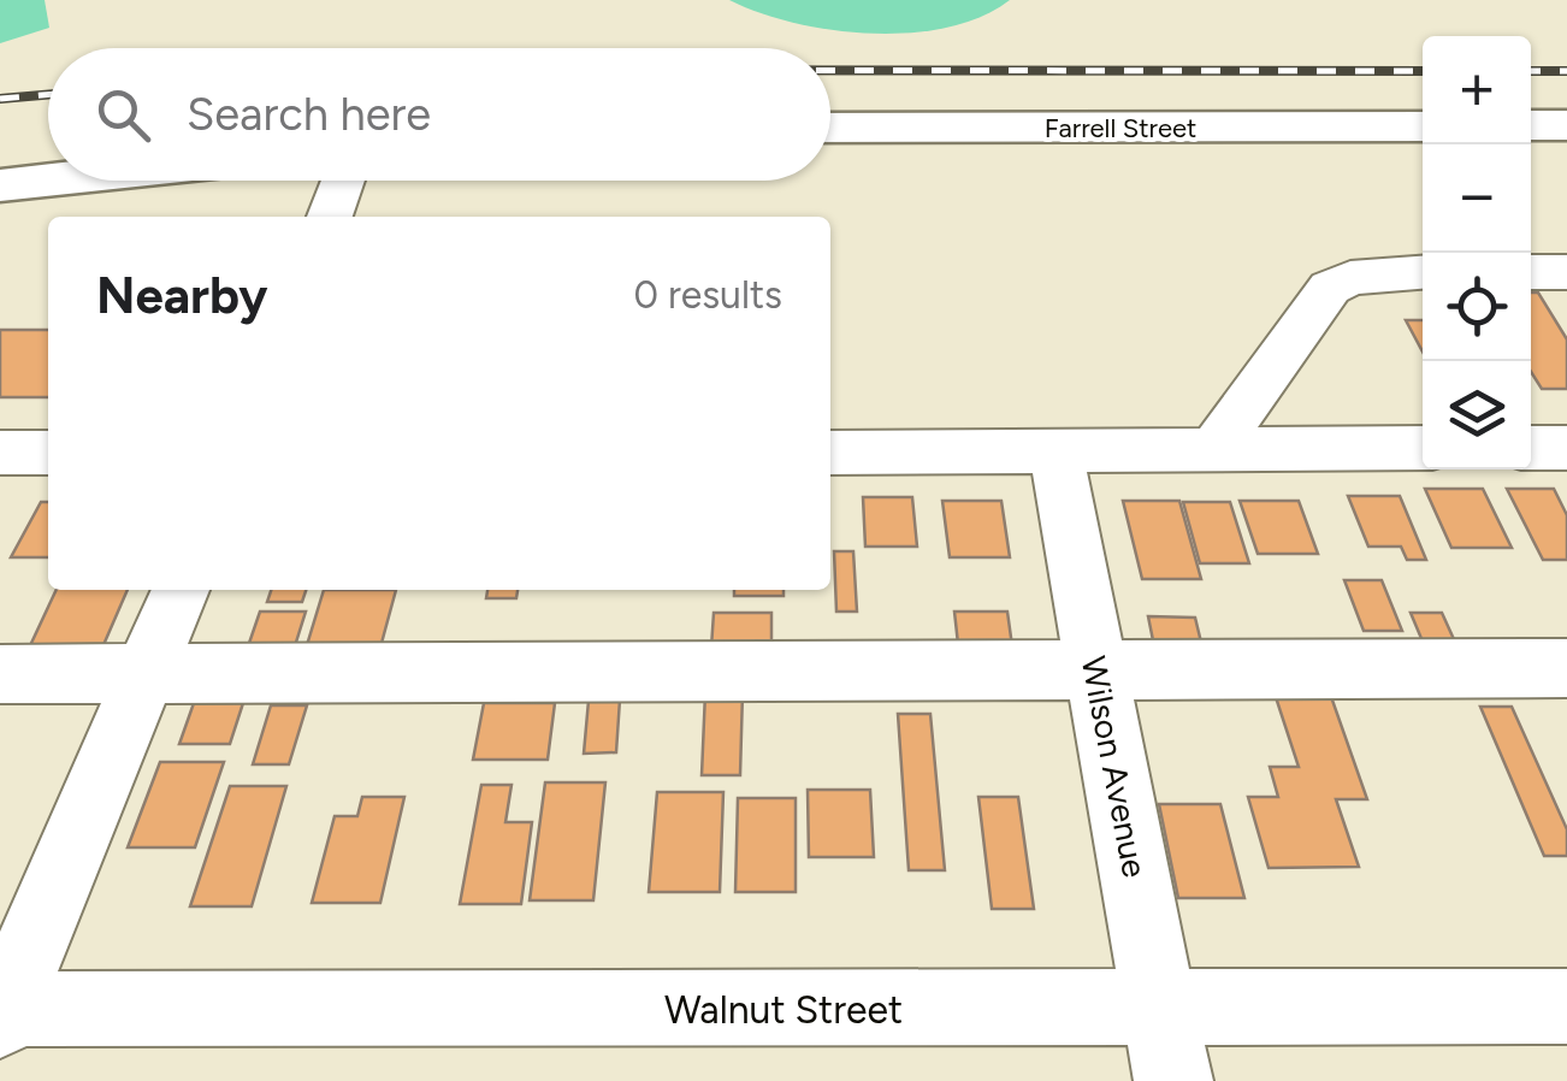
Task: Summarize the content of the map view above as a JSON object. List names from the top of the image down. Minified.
{"streets":{"main road":["Farrell Street"],"street":["Wilson Avenue","Walnut Street"]},"crossings":[["Wilson Avenue","Walnut Street"]],"page":{"map_buttons":["+","−"],"search":"Search here","heading":["Nearby","0 results"]}}
